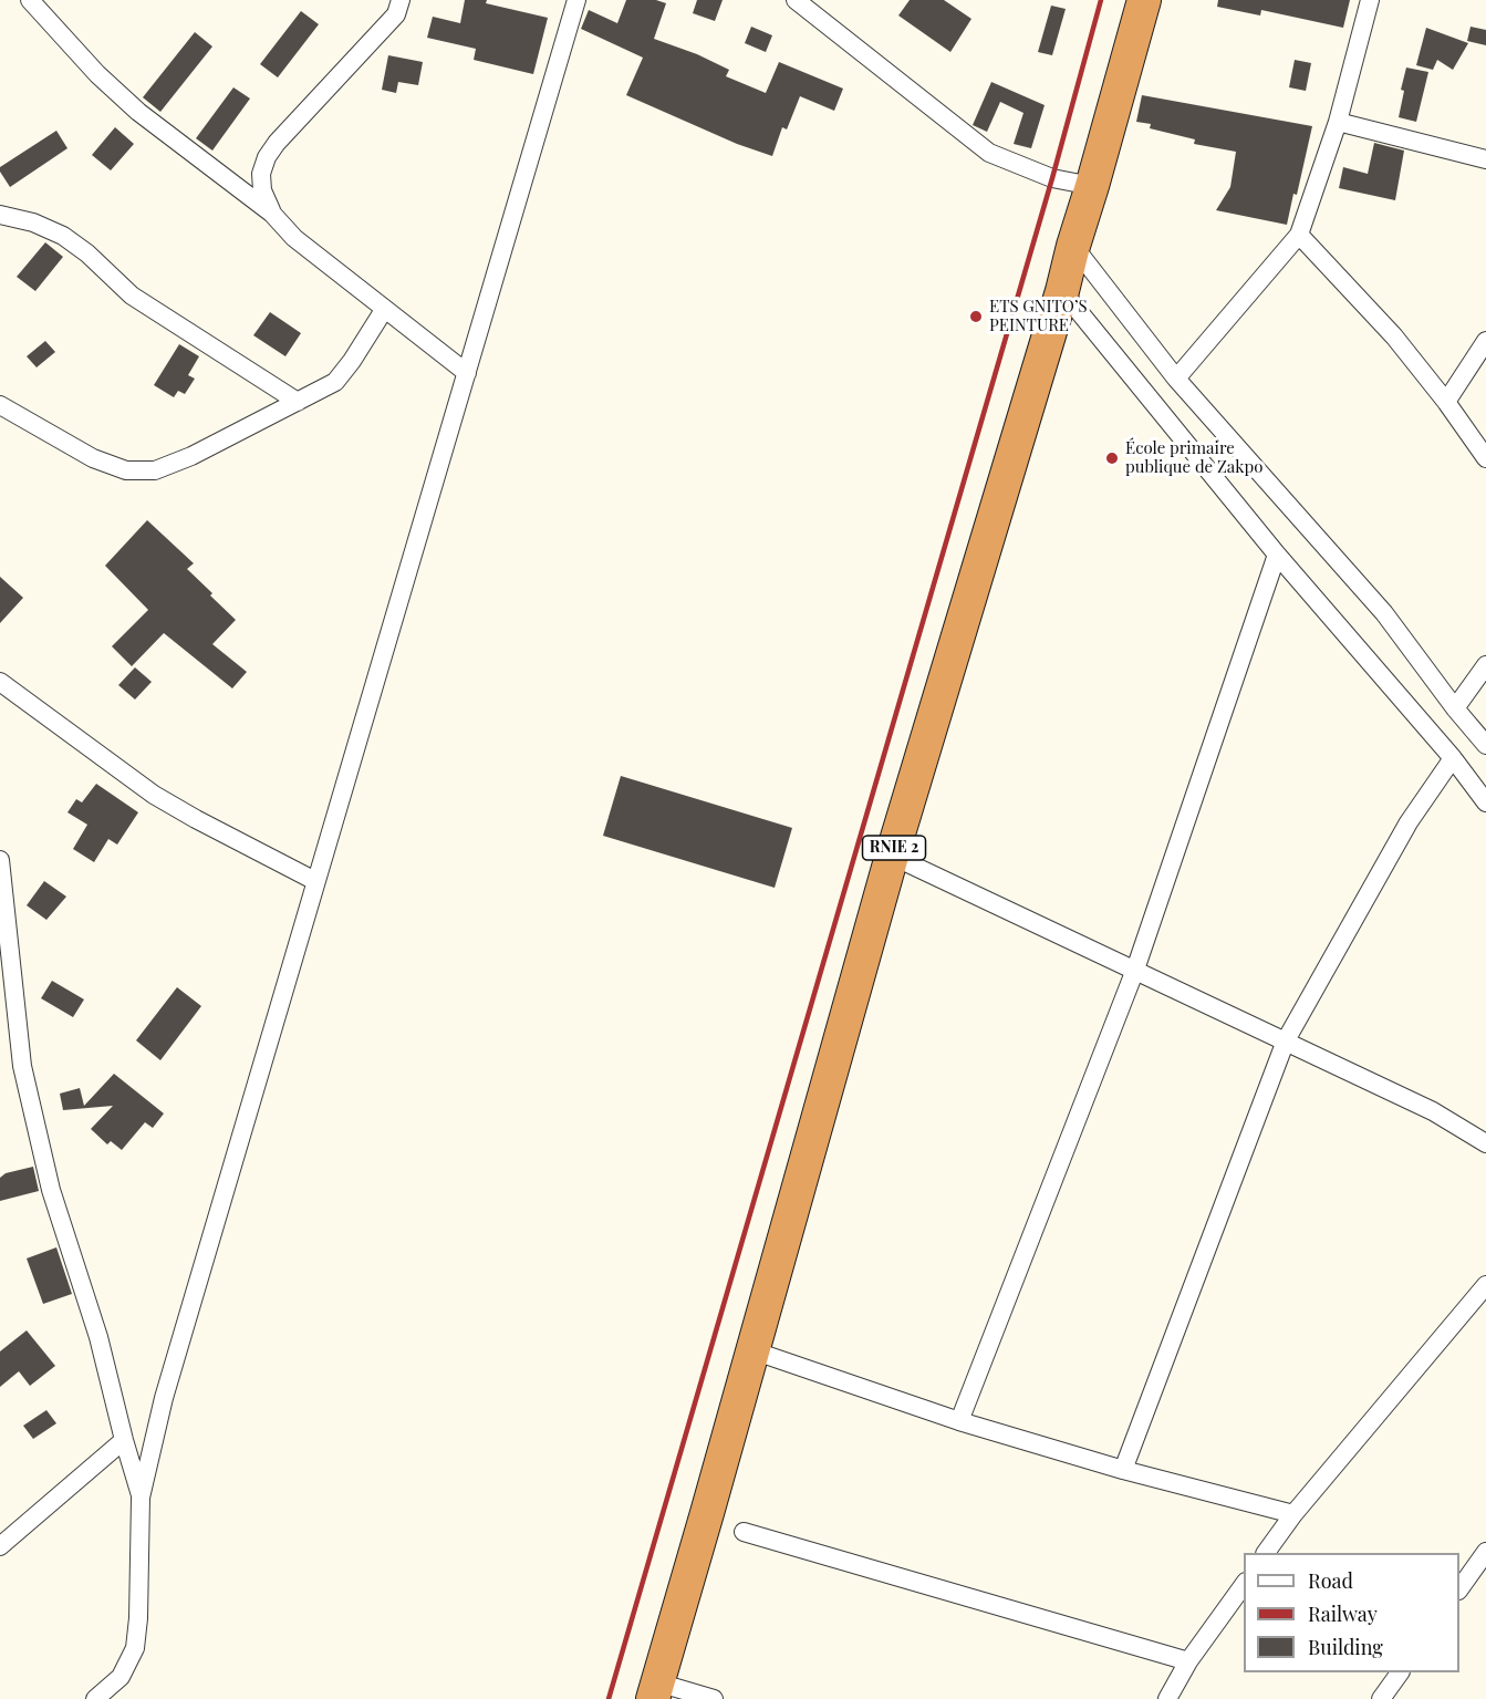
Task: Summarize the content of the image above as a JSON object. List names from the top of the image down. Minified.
{"streets":{"highway":["RNIE 2"]},"places":["ETS GNITO’S PEINTURE","École primaire publique de Zakpo"],"legend":["Road","Railway","Building"]}
